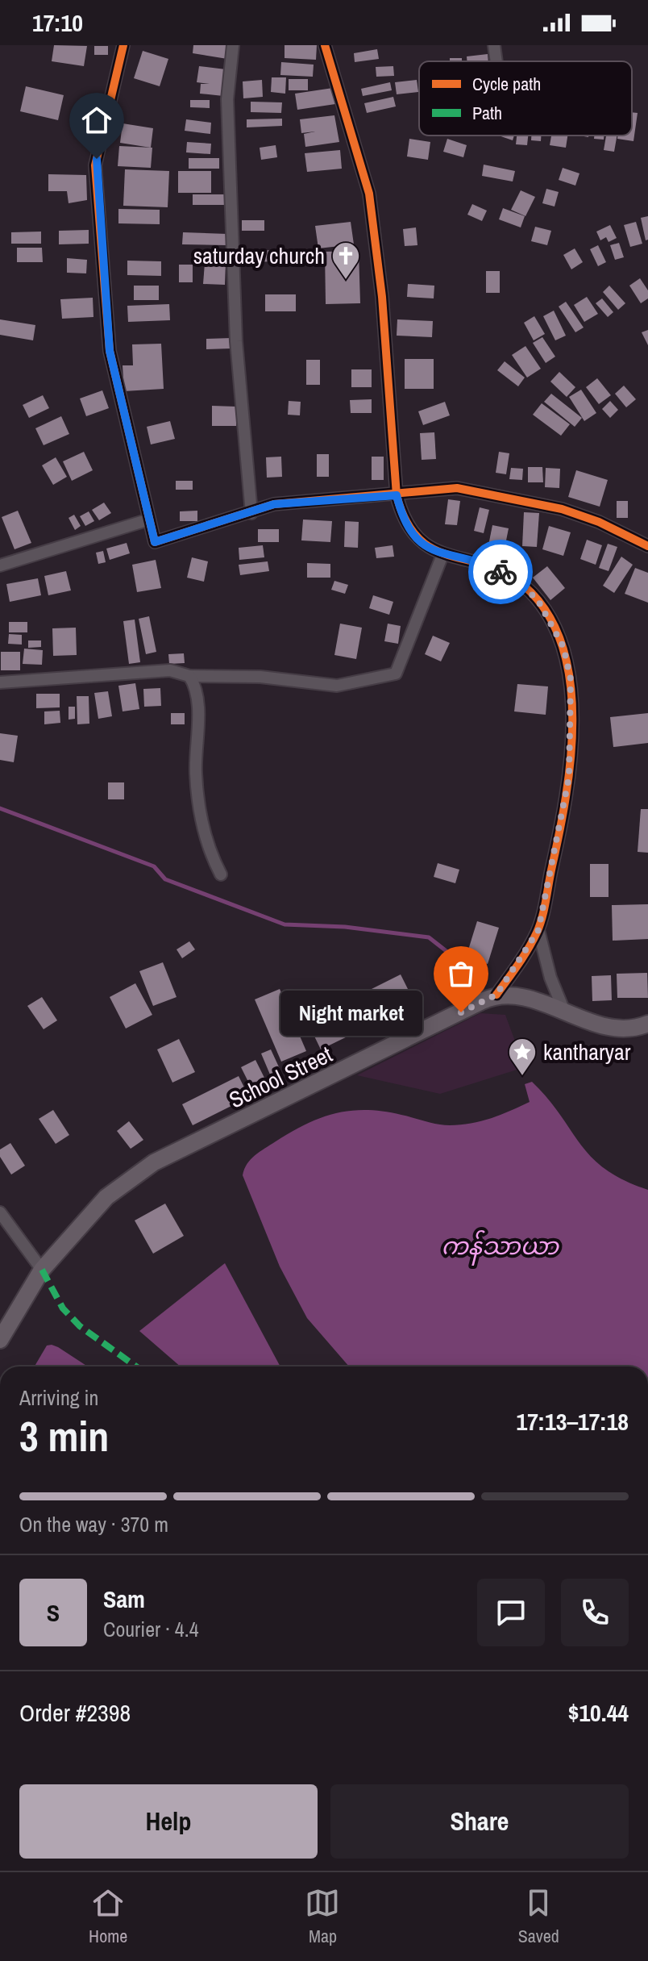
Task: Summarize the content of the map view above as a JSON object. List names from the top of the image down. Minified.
{"streets":{"street":["School Street"]},"water":["ကန်သာယာ"],"places":{"church":["saturday church"],"other":["Night market"],"place":["kantharyar"]},"legend":["Cycle path","Path"],"page":{"status":"17:10","bubble":"Night market","heading":["3 min","Arriving in","17:13–17:18"],"panel":["Sam","Courier · 4.4","Order #2398","$10.44"],"bar":"On the way · 370 m","round":"S","buttons":["Help","Share"],"tabs":["Home","Map","Saved"]}}
